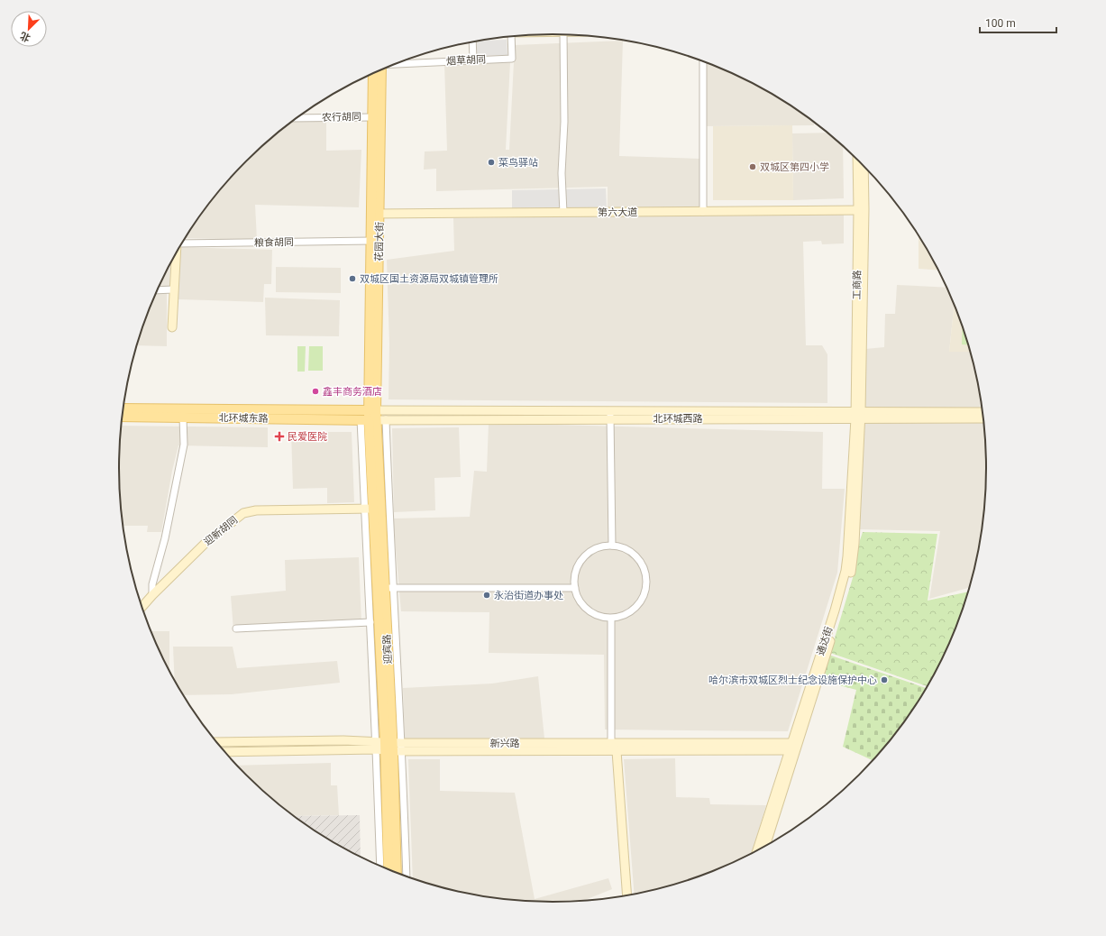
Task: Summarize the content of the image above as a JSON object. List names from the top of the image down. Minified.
{"streets":{"main road":["第六大道","花园大街","工商路","北环城东路","北环城西路","迎新胡同","通达街","迎宾路","新兴路"],"street":["烟草胡同","农行胡同","粮食胡同"]},"crossings":[["农行胡同","花园大街"],["第六大道","花园大街"],["第六大道","工商路"],["花园大街","粮食胡同"],["花园大街","北环城东路"],["花园大街","北环城西路"],["花园大街","迎宾路"],["工商路","北环城西路"],["工商路","通达街"],["北环城东路","北环城西路"],["北环城东路","迎宾路"],["北环城西路","通达街"],["北环城西路","迎宾路"],["迎新胡同","迎宾路"],["通达街","新兴路"],["迎宾路","新兴路"]],"places":{"other":["菜鸟驿站","双城区第四小学","双城区国土资源局双城镇管理所","鑫丰商务酒店","永治街道办事处","哈尔滨市双城区烈士纪念设施保护中心"],"health":["民爱医院"]},"scale_bar":"100 m","north":"bottom left"}
